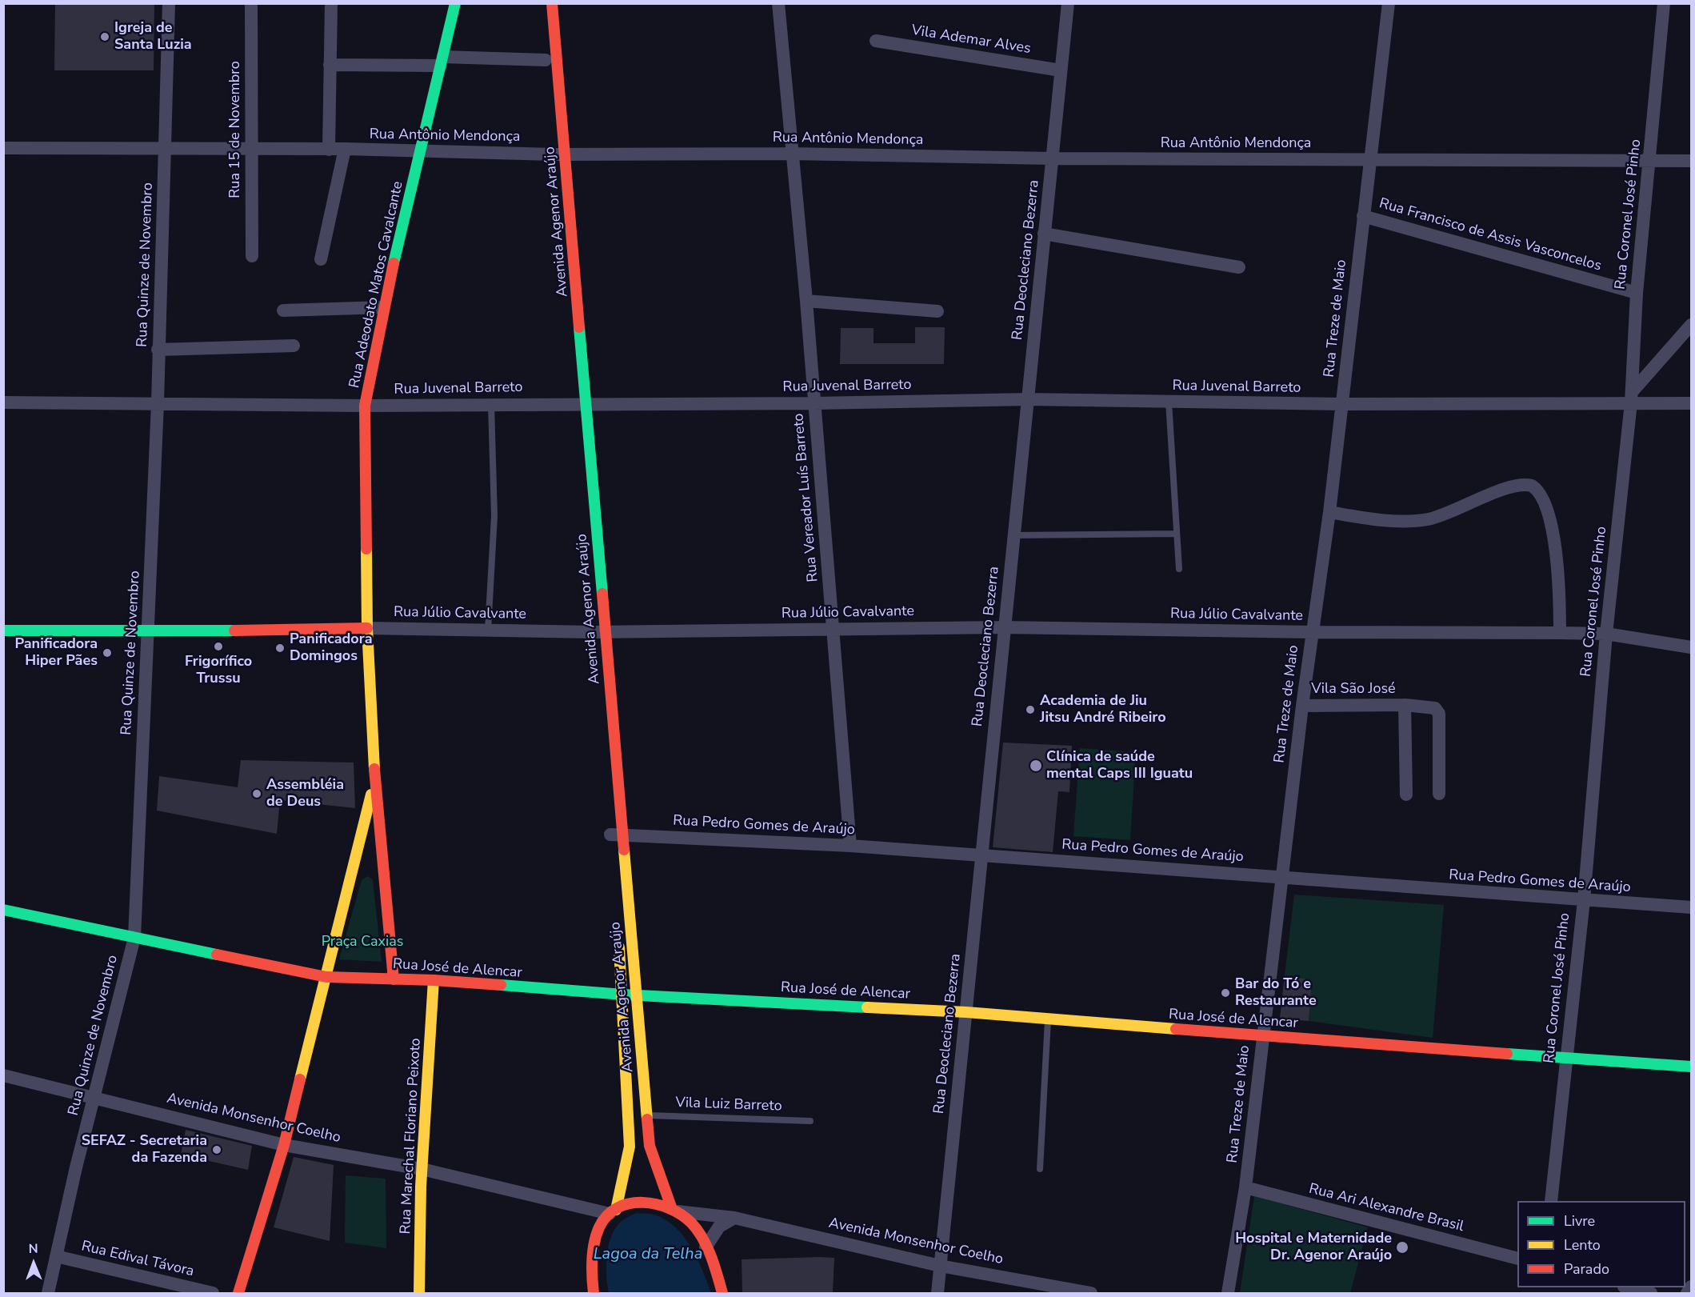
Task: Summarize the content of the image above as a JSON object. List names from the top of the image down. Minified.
{"streets":{"main road":["Avenida Agenor Araújo","Rua Adeodato Matos Cavalcante","Rua Júlio Cavalvante","Rua José de Alencar","Rua Marechal Floriano Peixoto"],"street":["Vila Ademar Alves","Rua 15 de Novembro","Rua Antônio Mendonça","Rua Coronel José Pinho","Rua Francisco de Assis Vasconcelos","Rua Deocleciano Bezerra","Rua Quinze de Novembro","Rua Treze de Maio","Rua Juvenal Barreto","Rua Vereador Luís Barreto","Vila São José","Rua Pedro Gomes de Araújo","Avenida Monsenhor Coelho","Rua Ari Alexandre Brasil","Rua Edival Távora"],"lane":["Vila Luiz Barreto"]},"crossings":[["Vila Ademar Alves","Rua Deocleciano Bezerra"],["Rua 15 de Novembro","Rua Antônio Mendonça"],["Rua Antônio Mendonça","Rua Coronel José Pinho"],["Rua Antônio Mendonça","Avenida Agenor Araújo"],["Rua Antônio Mendonça","Rua Deocleciano Bezerra"],["Rua Antônio Mendonça","Rua Quinze de Novembro"],["Rua Antônio Mendonça","Rua Adeodato Matos Cavalcante"],["Rua Antônio Mendonça","Rua Treze de Maio"],["Rua Antônio Mendonça","Rua Vereador Luís Barreto"],["Rua Coronel José Pinho","Rua Francisco de Assis Vasconcelos"],["Rua Coronel José Pinho","Rua Juvenal Barreto"],["Rua Coronel José Pinho","Rua Júlio Cavalvante"],["Rua Coronel José Pinho","Rua Pedro Gomes de Araújo"],["Rua Coronel José Pinho","Rua José de Alencar"],["Avenida Agenor Araújo","Rua Juvenal Barreto"],["Avenida Agenor Araújo","Rua Júlio Cavalvante"],["Avenida Agenor Araújo","Rua Pedro Gomes de Araújo"],["Avenida Agenor Araújo","Rua José de Alencar"],["Avenida Agenor Araújo","Vila Luiz Barreto"],["Avenida Agenor Araújo","Avenida Monsenhor Coelho"],["Rua Francisco de Assis Vasconcelos","Rua Treze de Maio"],["Rua Deocleciano Bezerra","Rua Juvenal Barreto"],["Rua Deocleciano Bezerra","Rua Júlio Cavalvante"],["Rua Deocleciano Bezerra","Rua Pedro Gomes de Araújo"],["Rua Deocleciano Bezerra","Rua José de Alencar"],["Rua Deocleciano Bezerra","Avenida Monsenhor Coelho"],["Rua Quinze de Novembro","Rua Juvenal Barreto"],["Rua Quinze de Novembro","Rua Júlio Cavalvante"],["Rua Quinze de Novembro","Rua José de Alencar"],["Rua Quinze de Novembro","Avenida Monsenhor Coelho"],["Rua Quinze de Novembro","Rua Edival Távora"],["Rua Adeodato Matos Cavalcante","Rua Juvenal Barreto"],["Rua Adeodato Matos Cavalcante","Rua Júlio Cavalvante"],["Rua Adeodato Matos Cavalcante","Rua José de Alencar"],["Rua Adeodato Matos Cavalcante","Avenida Monsenhor Coelho"],["Rua Treze de Maio","Rua Juvenal Barreto"],["Rua Treze de Maio","Rua Júlio Cavalvante"],["Rua Treze de Maio","Vila São José"],["Rua Treze de Maio","Rua Pedro Gomes de Araújo"],["Rua Treze de Maio","Rua José de Alencar"],["Rua Treze de Maio","Rua Ari Alexandre Brasil"],["Rua Juvenal Barreto","Rua Vereador Luís Barreto"],["Rua Vereador Luís Barreto","Rua Júlio Cavalvante"],["Rua Vereador Luís Barreto","Rua Pedro Gomes de Araújo"],["Rua José de Alencar","Rua Marechal Floriano Peixoto"],["Avenida Monsenhor Coelho","Rua Marechal Floriano Peixoto"]],"water":["Lagoa da Telha"],"parks":["Praça Caxias"],"places":["Igreja de Santa Luzia","Frigorífico Trussu","Panificadora Domingos","Panificadora Hiper Pães","Academia de Jiu Jitsu André Ribeiro","Clínica de saúde mental Caps III Iguatu","Assembléia de Deus","Bar do Tó e Restaurante","SEFAZ - Secretaria da Fazenda","Hospital e Maternidade Dr. Agenor Araújo"],"legend":["Livre","Lento","Parado"],"north":"top"}
